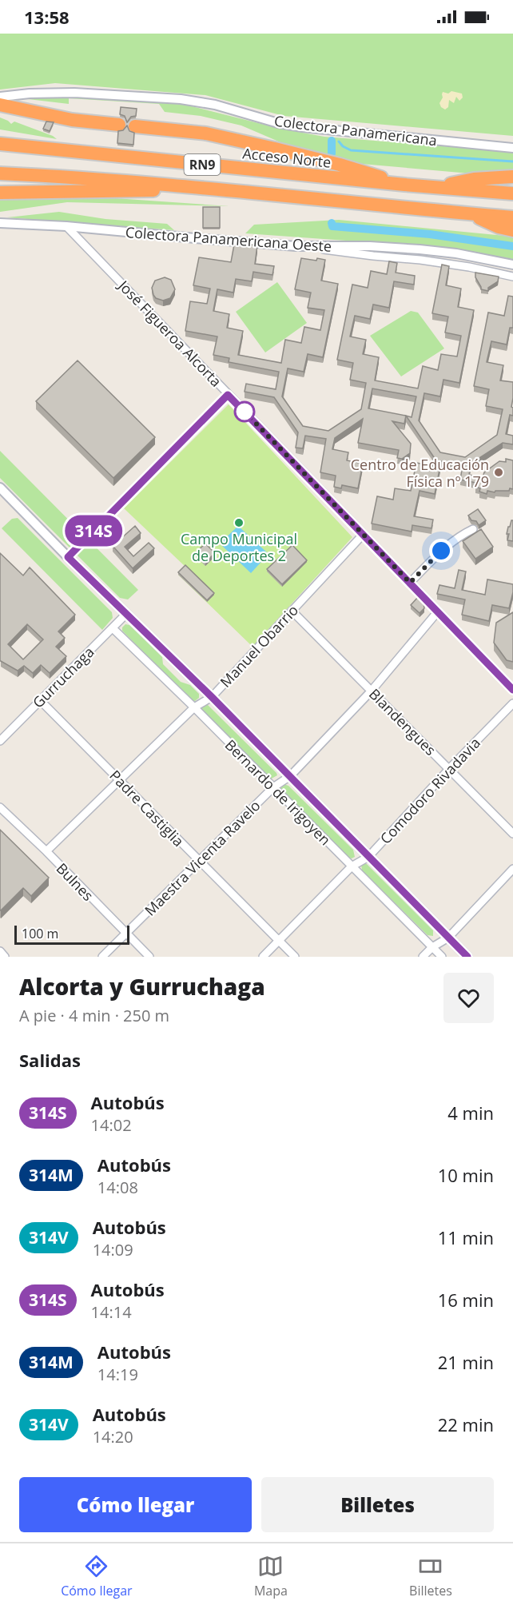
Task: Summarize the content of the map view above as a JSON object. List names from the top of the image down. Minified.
{"streets":{"highway":["Acceso Norte","RN9"],"street":["Colectora Panamericana","Colectora Panamericana Oeste","José Figueroa Alcorta","Manuel Obarrio","Gurruchaga","Blandengues","Comodoro Rivadavia","Bernardo de Irigoyen","Padre Castiglia","Maestra Vicenta Ravelo","Bulnes"]},"crossings":[["Colectora Panamericana Oeste","José Figueroa Alcorta"],["José Figueroa Alcorta","Manuel Obarrio"],["José Figueroa Alcorta","Maestra Vicenta Ravelo"],["Manuel Obarrio","Blandengues"],["Manuel Obarrio","Bernardo de Irigoyen"],["Manuel Obarrio","Padre Castiglia"],["Manuel Obarrio","Bulnes"],["Gurruchaga","Bernardo de Irigoyen"],["Gurruchaga","Padre Castiglia"],["Blandengues","Comodoro Rivadavia"],["Blandengues","Maestra Vicenta Ravelo"],["Comodoro Rivadavia","Bernardo de Irigoyen"],["Comodoro Rivadavia","Padre Castiglia"],["Bernardo de Irigoyen","Maestra Vicenta Ravelo"],["Padre Castiglia","Maestra Vicenta Ravelo"],["Maestra Vicenta Ravelo","Bulnes"]],"places":["Centro de Educación Física nº 179","Campo Municipal de Deportes 2"],"lines":["bus line 314S"],"scale_bar":"100 m","page":{"status":"13:58","on_map":"314S","scale":"100 m","heading":[["Alcorta y Gurruchaga","A pie · 4 min · 250 m"],"Salidas"],"list":[{"mark":"314S","name":"Autobús","note":"14:02","value":"4 min"},{"mark":"314M","name":"Autobús","note":"14:08","value":"10 min"},{"mark":"314V","name":"Autobús","note":"14:09","value":"11 min"},{"mark":"314S","name":"Autobús","note":"14:14","value":"16 min"},{"mark":"314M","name":"Autobús","note":"14:19","value":"21 min"},{"mark":"314V","name":"Autobús","note":"14:20","value":"22 min"}],"buttons":["Cómo llegar","Billetes"],"tabs":["Cómo llegar","Mapa","Billetes"]}}
